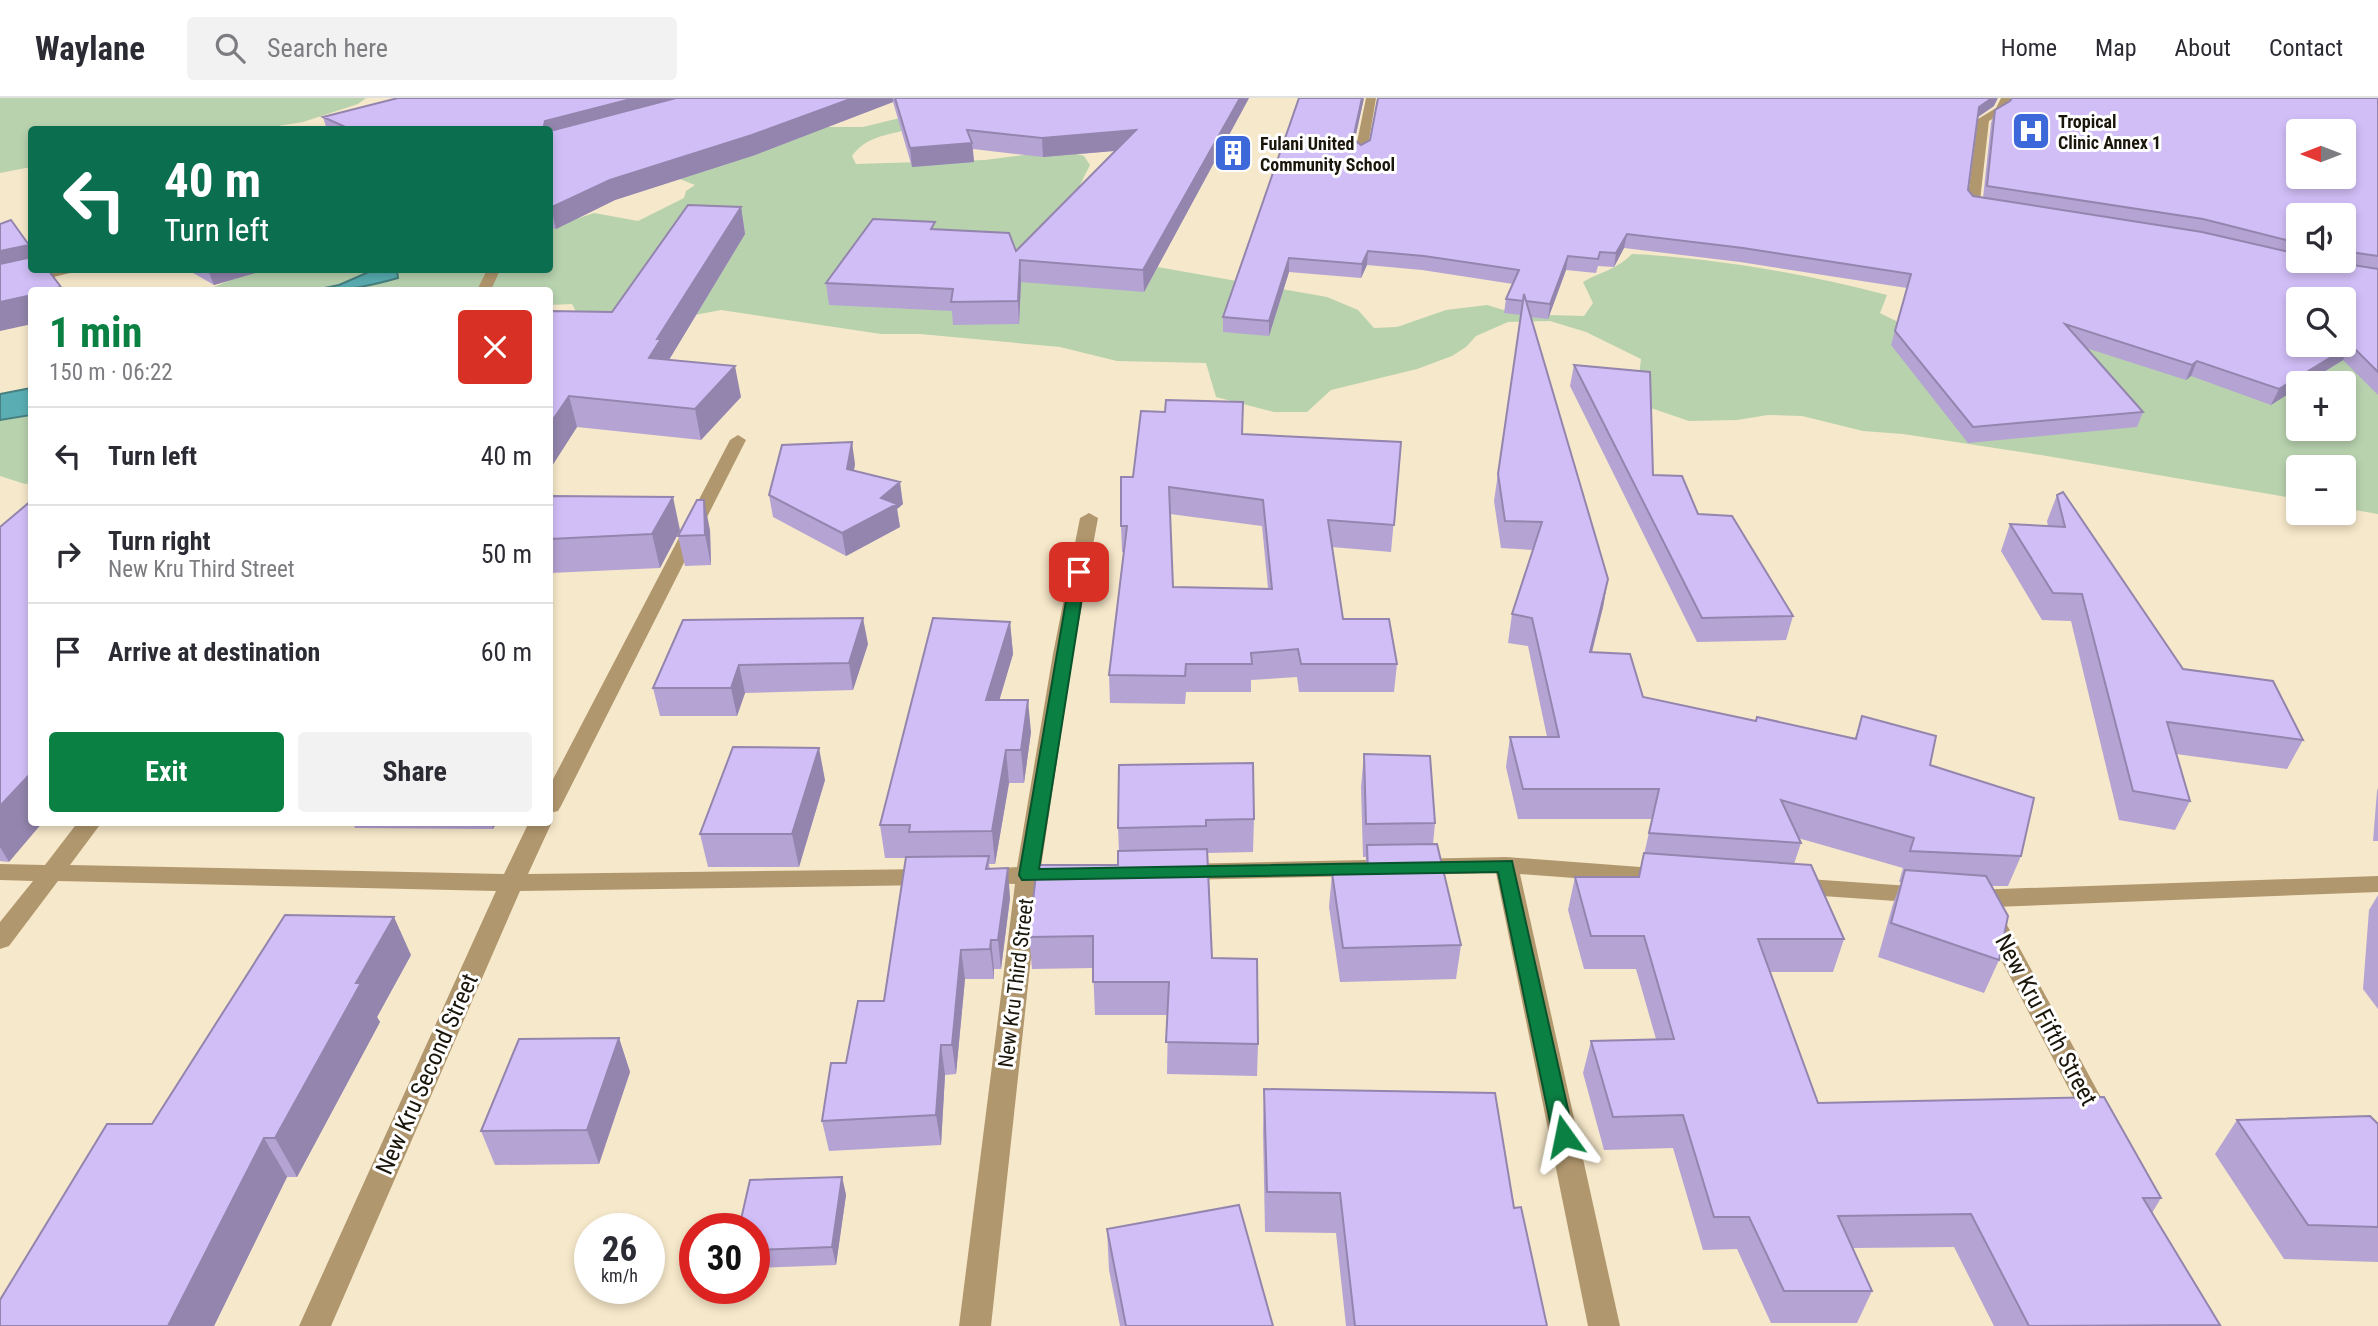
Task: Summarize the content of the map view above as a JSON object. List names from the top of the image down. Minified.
{"streets":{"street":["New Kru Third Street","New Kru Fifth Street","New Kru Second Street"]},"places":{"hospital":["Tropical Clinic Annex 1"],"building":["Fulani United Community School"]},"north":"left","page":{"header":"Waylane","search":"Search here","nav":["Home","Map","About","Contact"],"map_buttons":["+","−"],"turn":["40 m","Turn left"],"heading":["1 min","150 m · 06:22"],"list":[{"name":"Turn left","value":"40 m"},{"name":"Turn right","note":"New Kru Third Street","value":"50 m"},{"name":"Arrive at destination","value":"60 m"}],"buttons":["Exit","Share"],"speed":"26 km/h","limit":"30"}}
